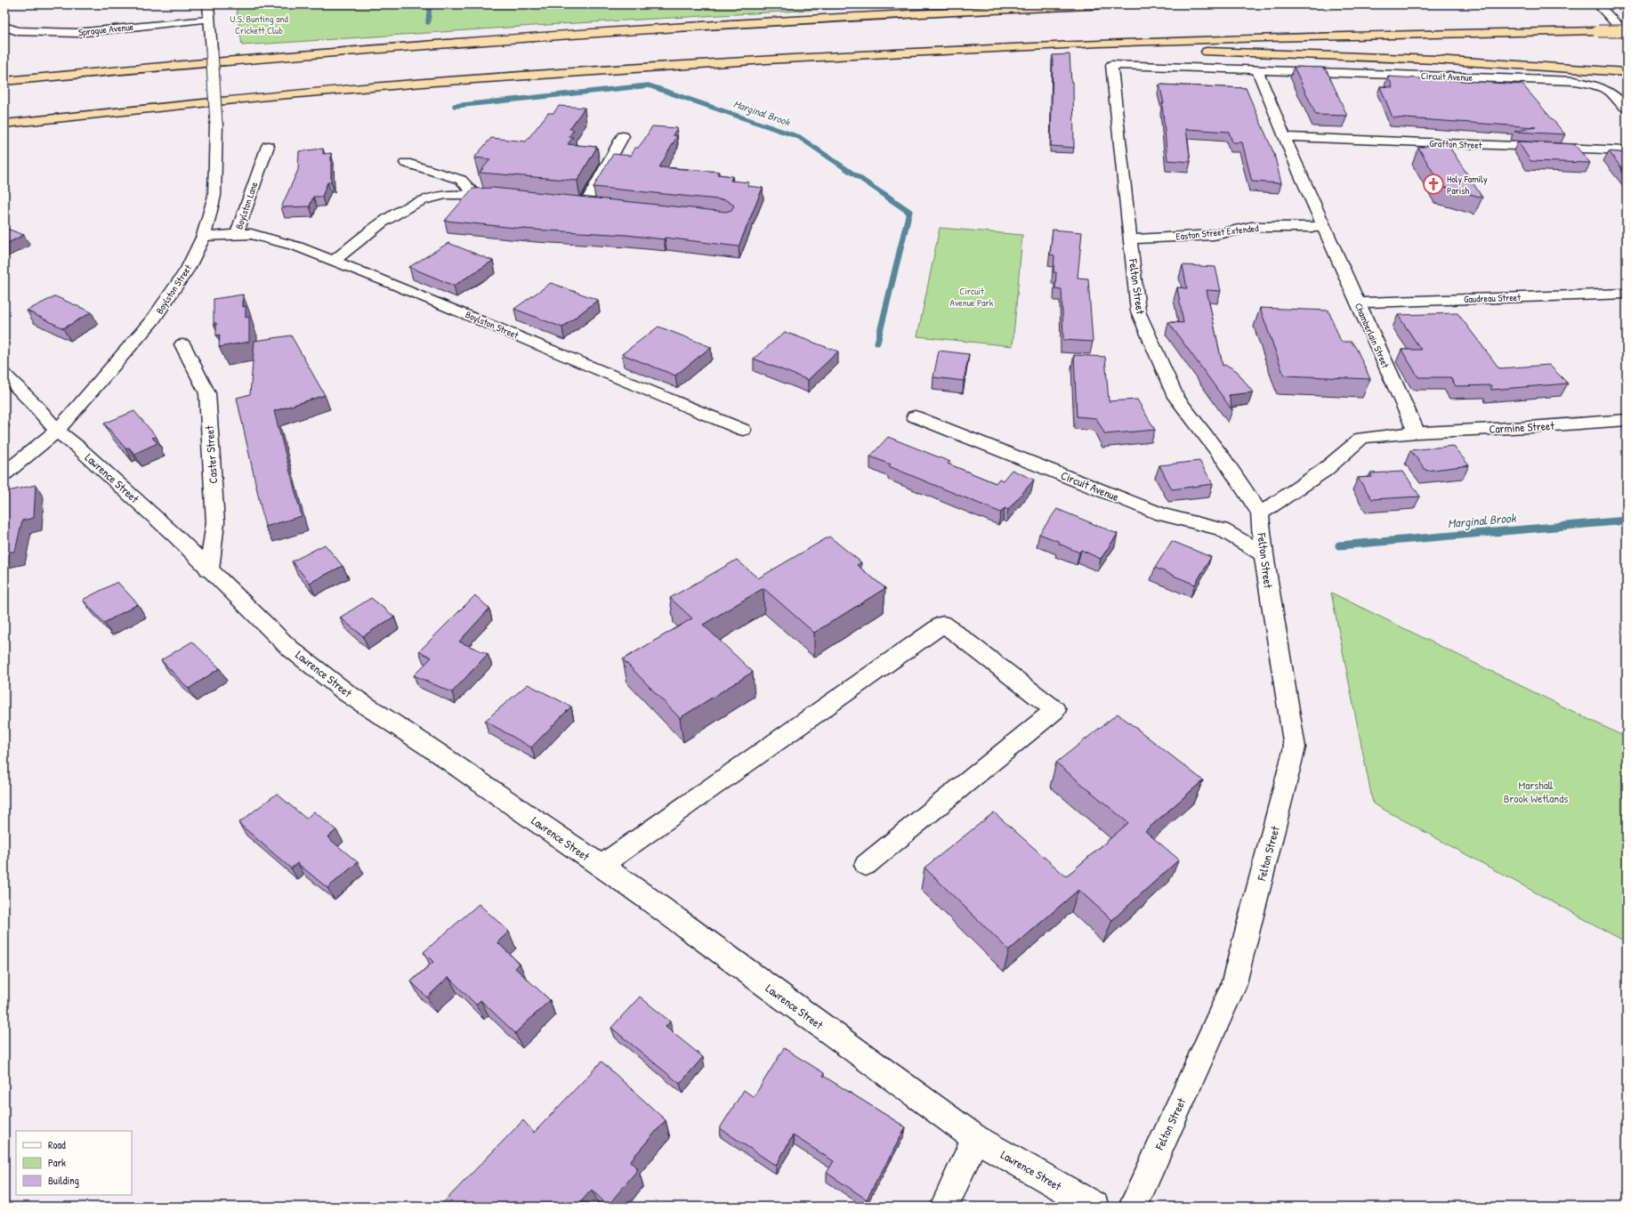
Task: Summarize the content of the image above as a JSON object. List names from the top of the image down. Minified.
{"streets":{"street":["Sprague Avenue","Circuit Avenue","Grafton Street","Boylston Lane","Easton Street Extended","Felton Street","Boylston Street","Gaudreau Street","Chamberlain Street","Carmine Street","Caster Street","Lawrence Street"]},"crossings":[["Sprague Avenue","Boylston Street"],["Circuit Avenue","Felton Street"],["Circuit Avenue","Chamberlain Street"],["Grafton Street","Chamberlain Street"],["Boylston Lane","Boylston Street"],["Easton Street Extended","Felton Street"],["Easton Street Extended","Chamberlain Street"],["Felton Street","Chamberlain Street"],["Boylston Street","Lawrence Street"],["Gaudreau Street","Chamberlain Street"],["Chamberlain Street","Carmine Street"],["Caster Street","Lawrence Street"]],"water":["Marginal Brook"],"parks":["U.S. Bunting and Crickett Club","Circuit Avenue Park","Marshall Brook Wetlands"],"places":{"church":["Holy Family Parish"]},"legend":["Road","Park","Building"]}
